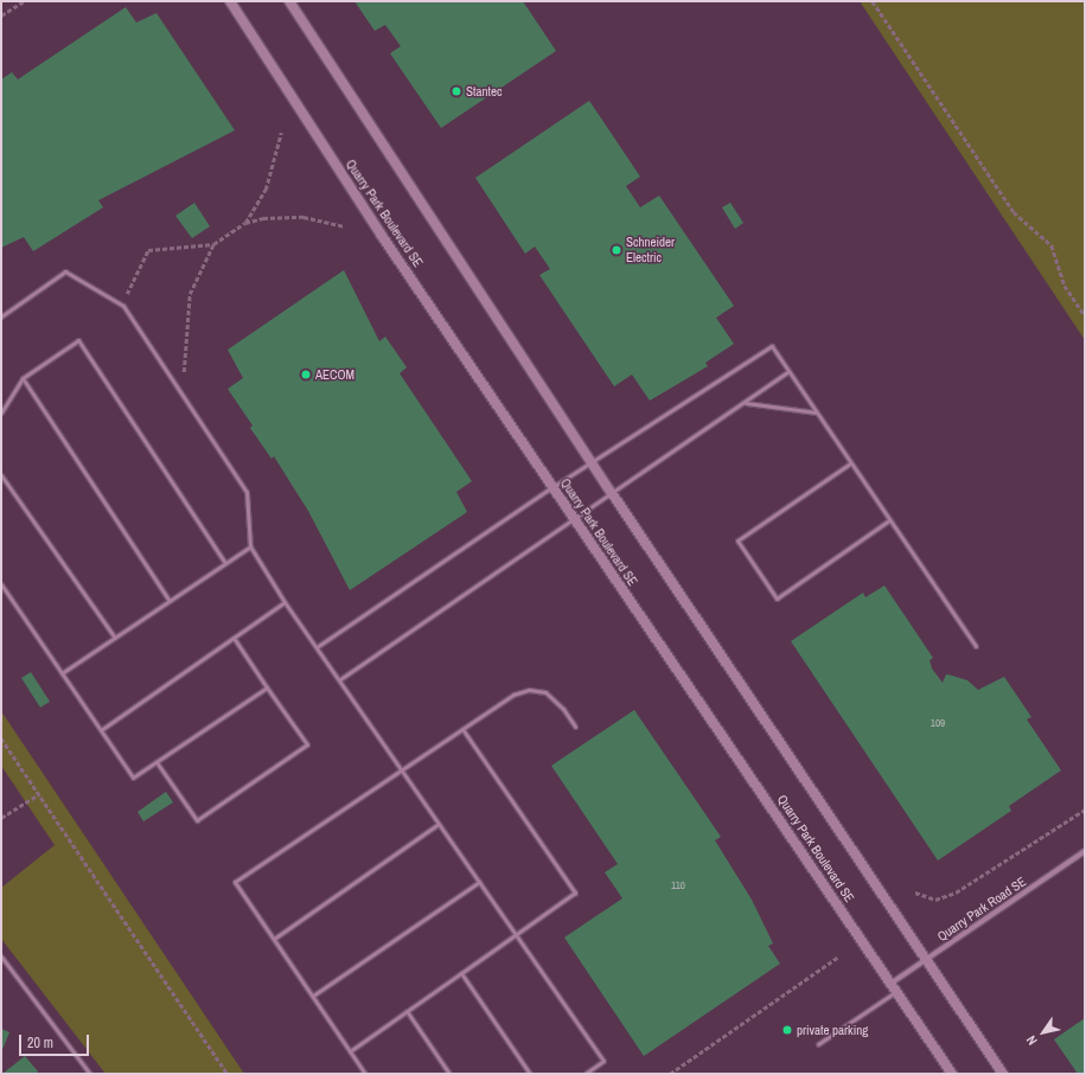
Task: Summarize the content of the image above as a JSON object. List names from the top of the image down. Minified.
{"streets":{"main road":["Quarry Park Boulevard SE"],"street":["Quarry Park Road SE"]},"crossings":[["Quarry Park Boulevard SE","Quarry Park Road SE"]],"places":["Stantec","Schneider Electric","AECOM","private parking"],"house_numbers":["109","110"],"scale_bar":"20 m","north":"bottom left"}
